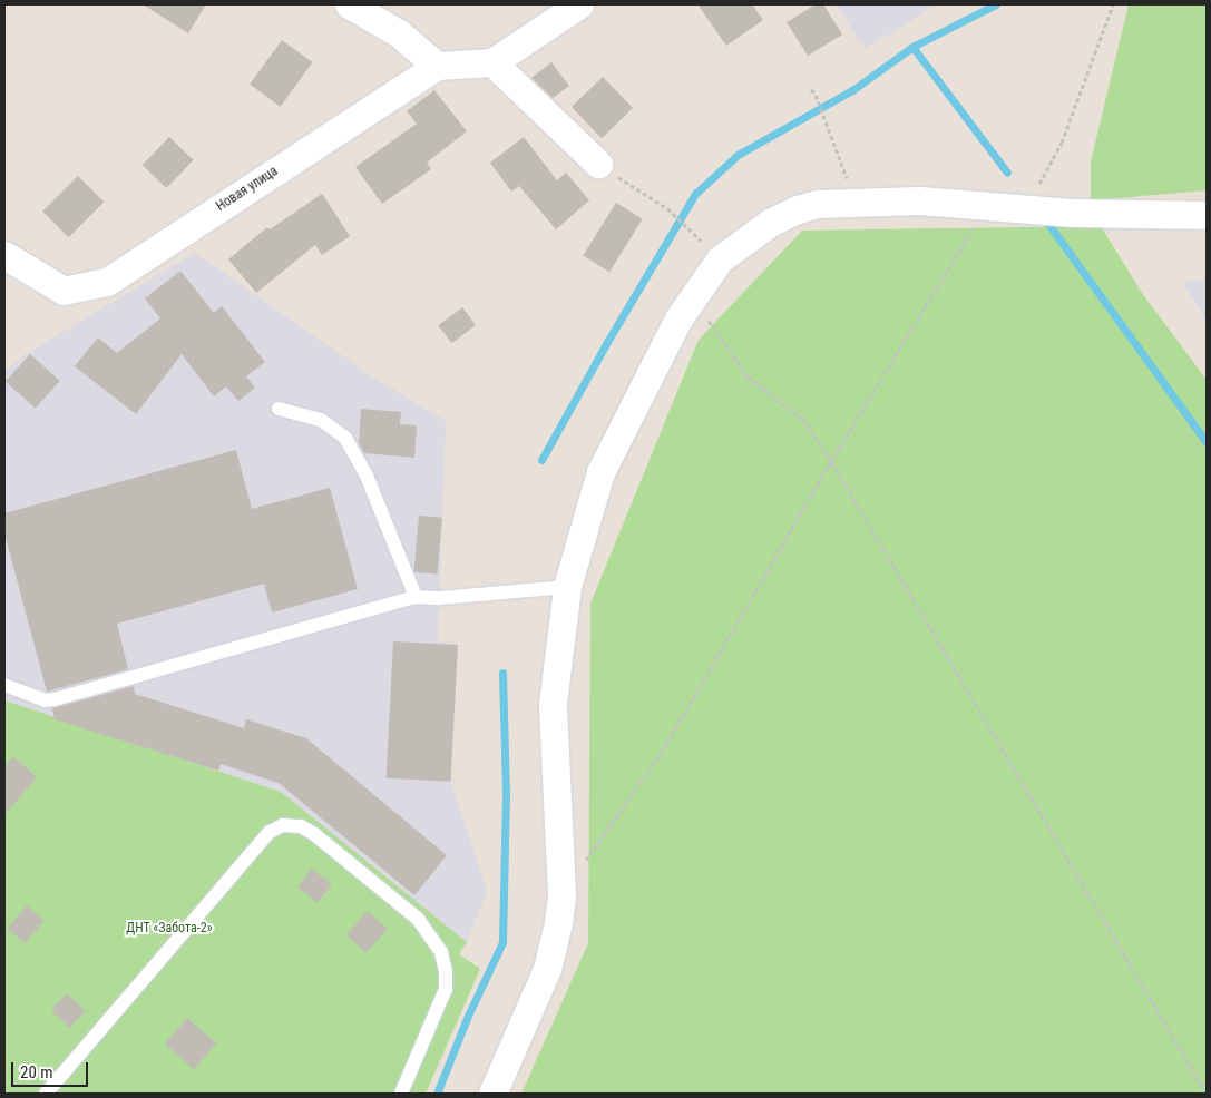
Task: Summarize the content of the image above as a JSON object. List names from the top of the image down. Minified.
{"streets":{"street":["Новая улица"]},"parks":["ДНТ «Забота-2»"],"scale_bar":"20 m"}
